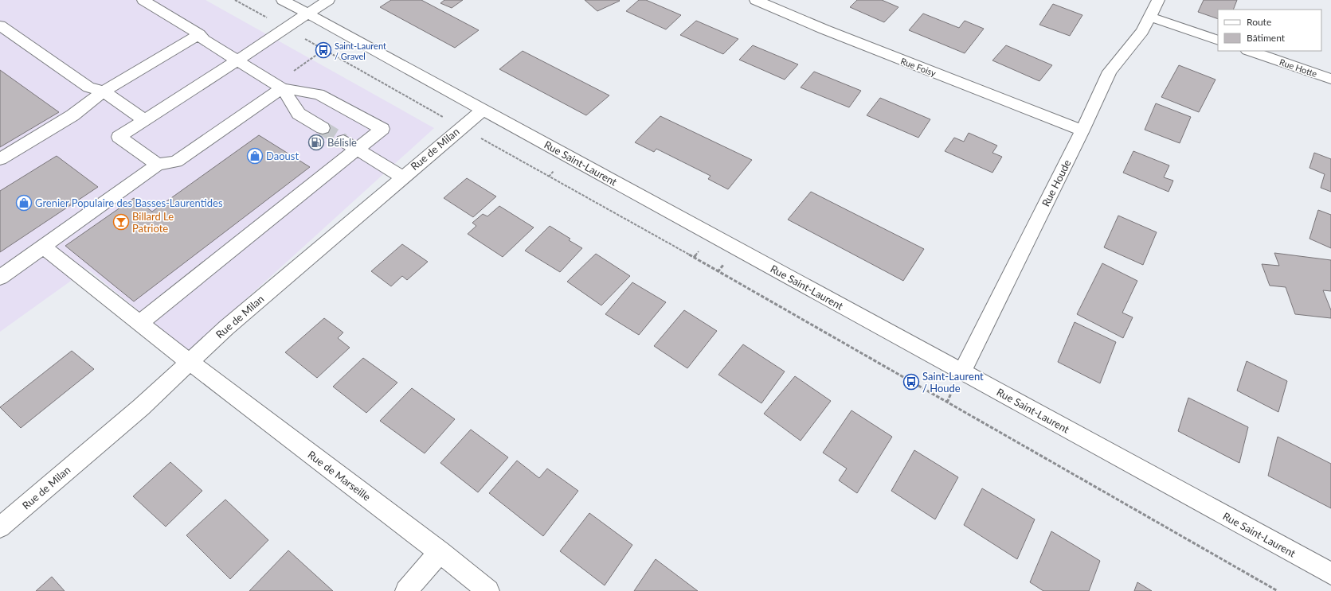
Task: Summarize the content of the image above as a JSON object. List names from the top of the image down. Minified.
{"streets":{"street":["Rue Foisy","Rue Hotte","Rue de Milan","Rue Saint-Laurent","Rue Houde","Rue de Marseille"]},"crossings":[["Rue Foisy","Rue Houde"],["Rue de Milan","Rue Saint-Laurent"],["Rue de Milan","Rue de Marseille"],["Rue Saint-Laurent","Rue Houde"]],"places":{"bus stop":["Saint-Laurent / Gravel","Saint-Laurent / Houde"],"fuel station":["Bélisle"],"shop":["Daoust","Grenier Populaire des Basses-Laurentides"],"bar":["Billard Le Patriote"]},"legend":["Route","Bâtiment"]}
